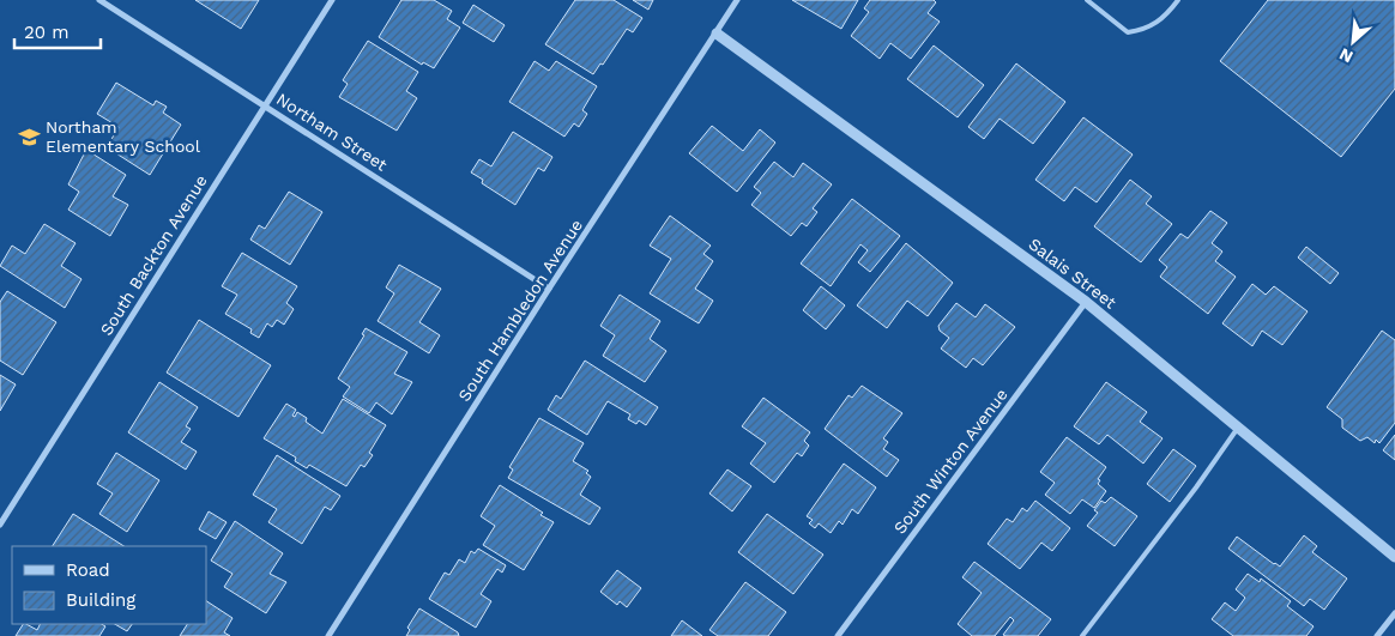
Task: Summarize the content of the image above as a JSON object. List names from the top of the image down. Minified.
{"streets":{"street":["Northam Street","South Backton Avenue","Salais Street","South Hambledon Avenue","South Winton Avenue"]},"crossings":[["Northam Street","South Backton Avenue"],["Northam Street","South Hambledon Avenue"],["Salais Street","South Hambledon Avenue"],["Salais Street","South Winton Avenue"]],"places":{"school or university":["Northam Elementary School"]},"legend":["Road","Building"],"scale_bar":"20 m","north":"bottom left"}
